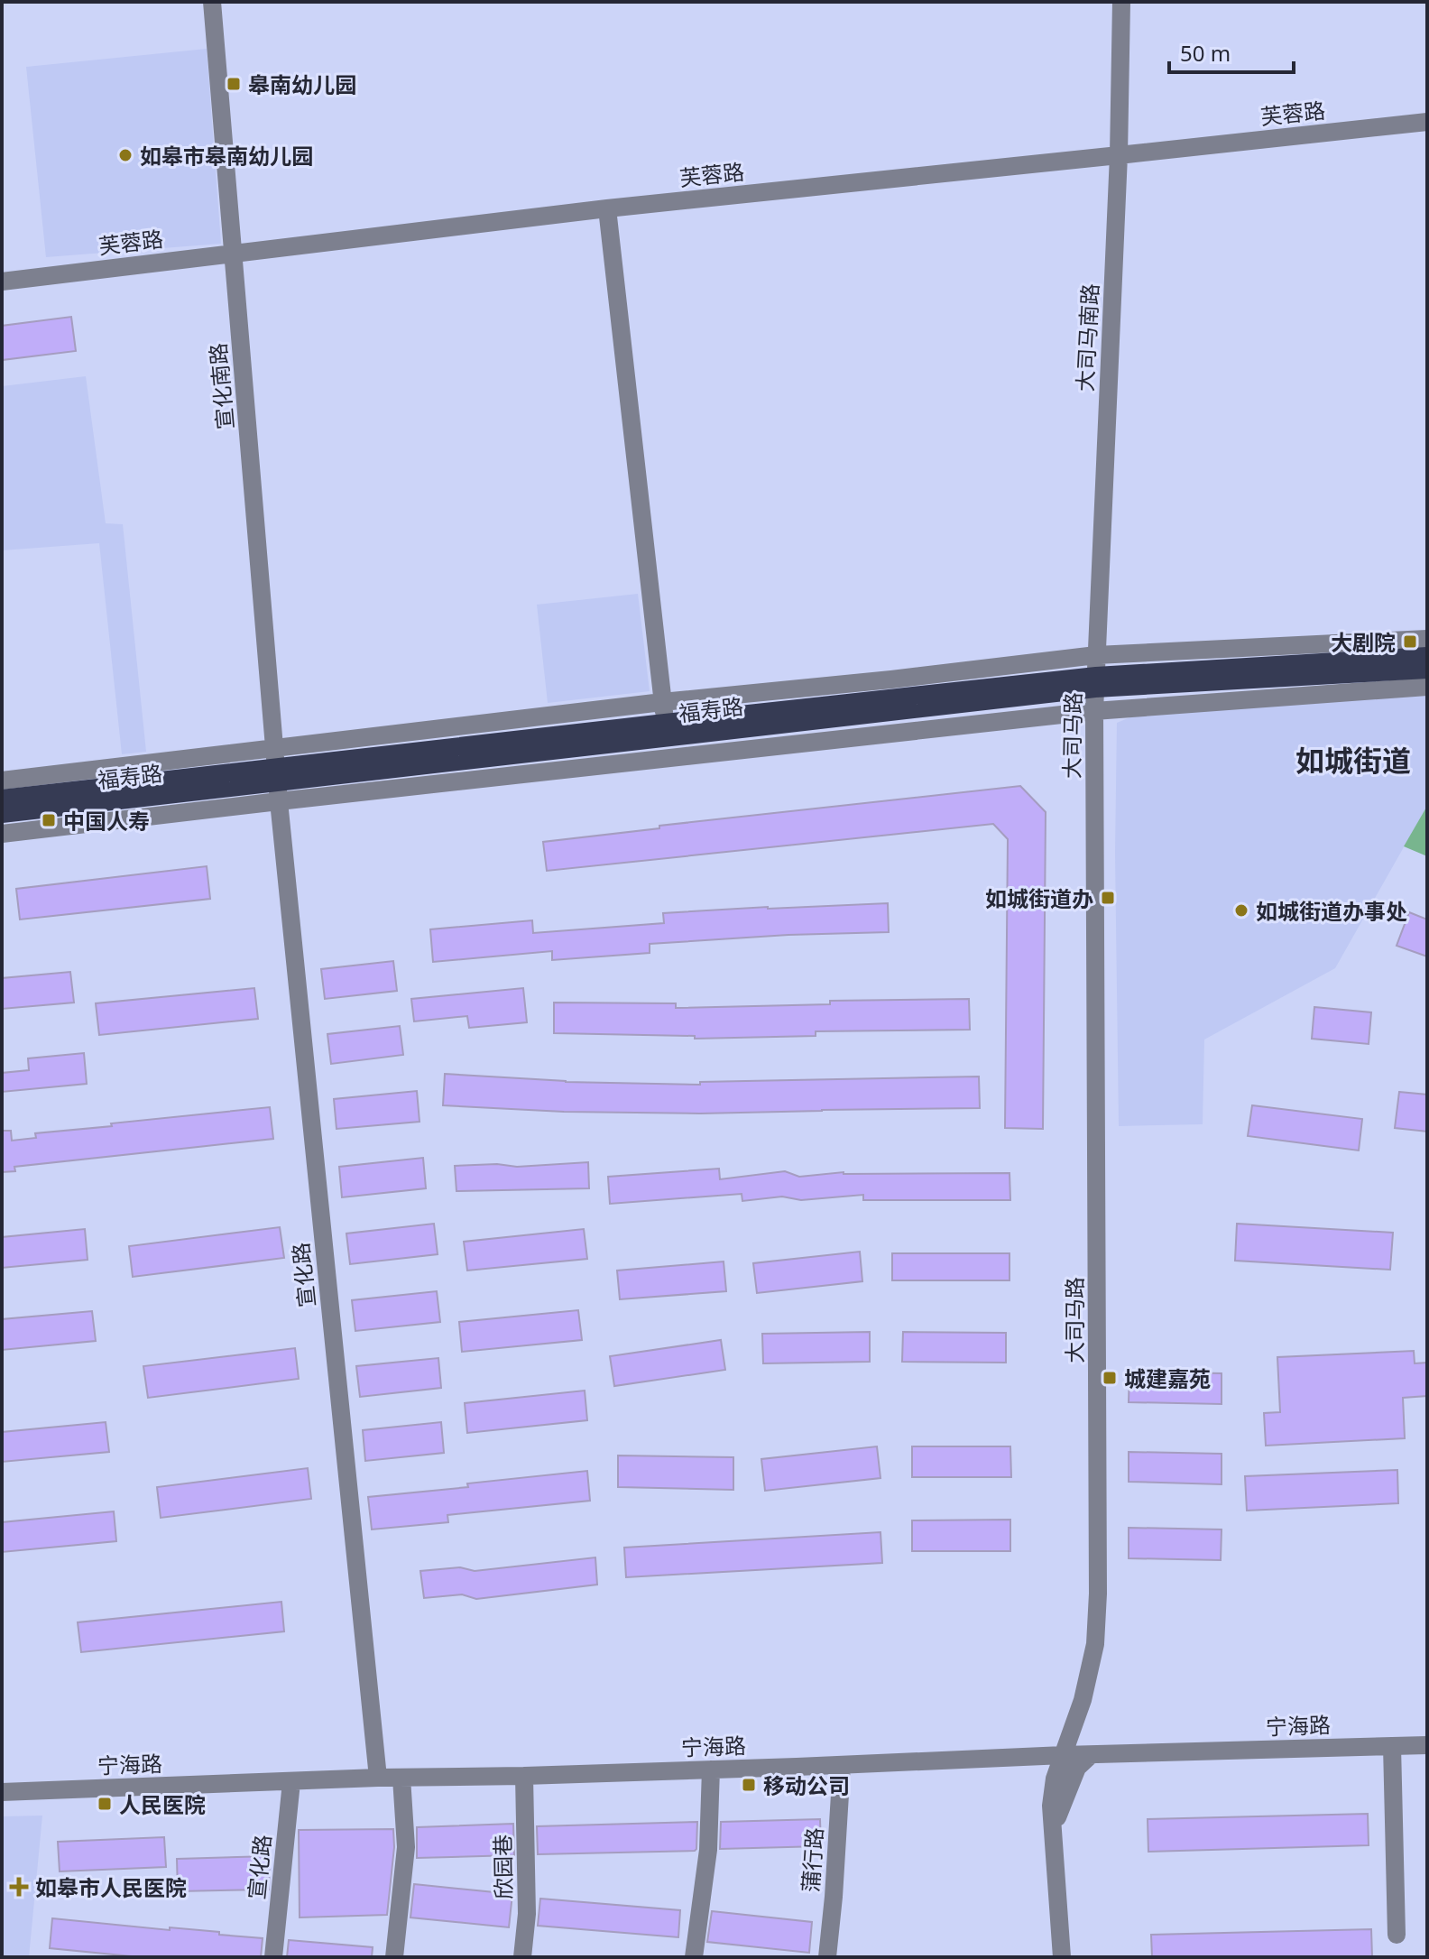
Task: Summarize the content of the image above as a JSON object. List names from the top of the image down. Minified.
{"streets":{"main road":["福寿路"],"street":["芙蓉路","大司马南路","宣化南路","大司马路","宣化路","宁海路","蒲行路","欣园巷"]},"crossings":[["芙蓉路","大司马南路"],["芙蓉路","宣化南路"],["大司马南路","福寿路"],["大司马南路","大司马路"],["宣化南路","福寿路"],["宣化南路","宣化路"],["福寿路","大司马路"],["福寿路","宣化路"],["大司马路","宁海路"],["宣化路","宁海路"],["宁海路","蒲行路"],["宁海路","欣园巷"]],"districts":["如城街道"],"places":{"transit":["皋南幼儿园","大剧院","中国人寿","如城街道办","城建嘉苑","移动公司","人民医院"],"other":["如皋市皋南幼儿园","如城街道办事处"],"health":["如皋市人民医院"]},"scale_bar":"50 m"}
